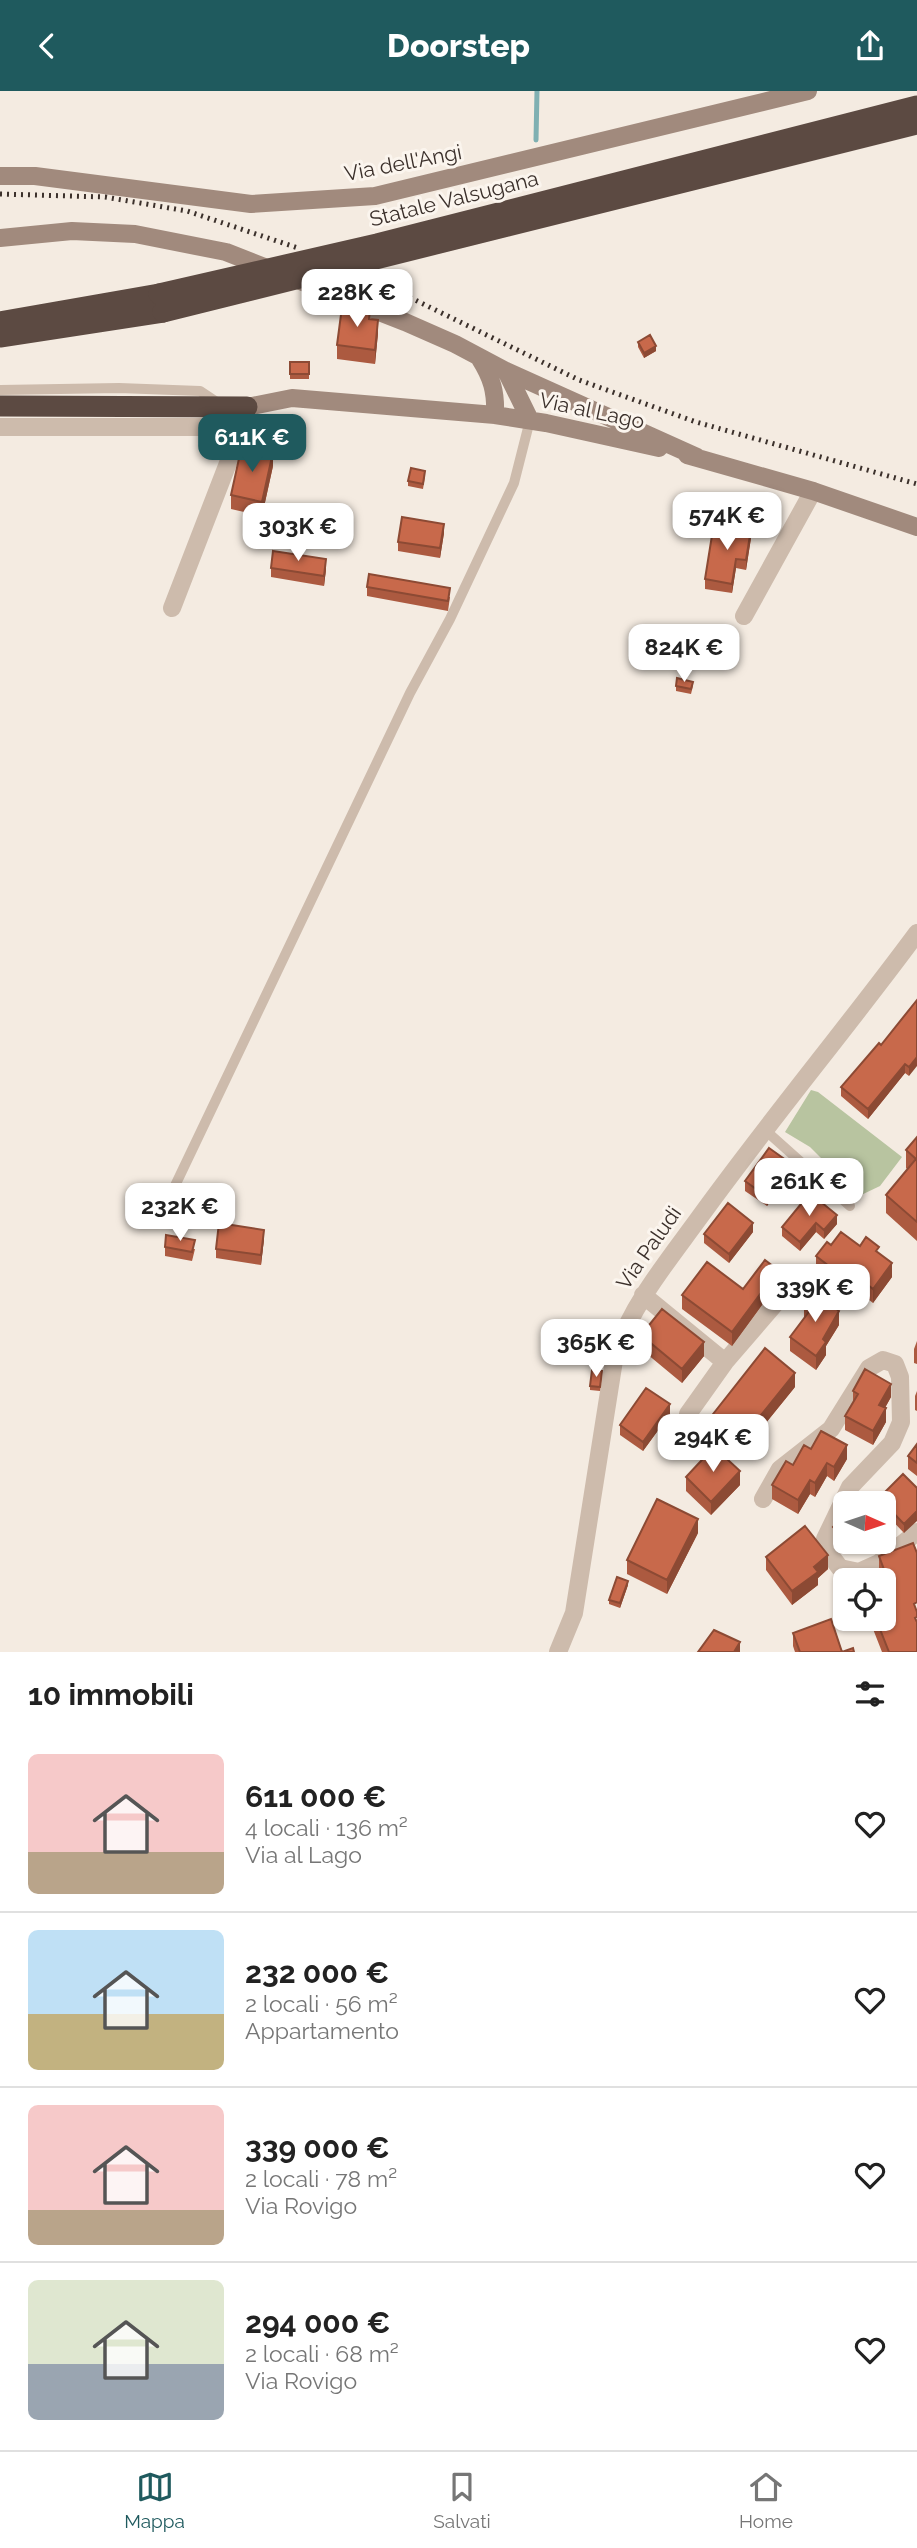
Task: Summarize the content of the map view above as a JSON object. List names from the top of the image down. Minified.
{"streets":{"highway":["Statale Valsugana"],"main road":["Via dell'Angi","Via al Lago"],"street":["Via Paludi"]},"north":"right","page":{"header":"Doorstep","price":["228K €","611K €","574K €","303K €","824K €","261K €","232K €","339K €","365K €","294K €"],"heading":"10 immobili","list":[{"name":"611 000 €","note":"4 locali · 136 m² · Via al Lago"},{"name":"232 000 €","note":"2 locali · 56 m² · Appartamento"},{"name":"339 000 €","note":"2 locali · 78 m² · Via Rovigo"},{"name":"294 000 €","note":"2 locali · 68 m² · Via Rovigo"}],"tabs":["Mappa","Salvati","Home"]}}
